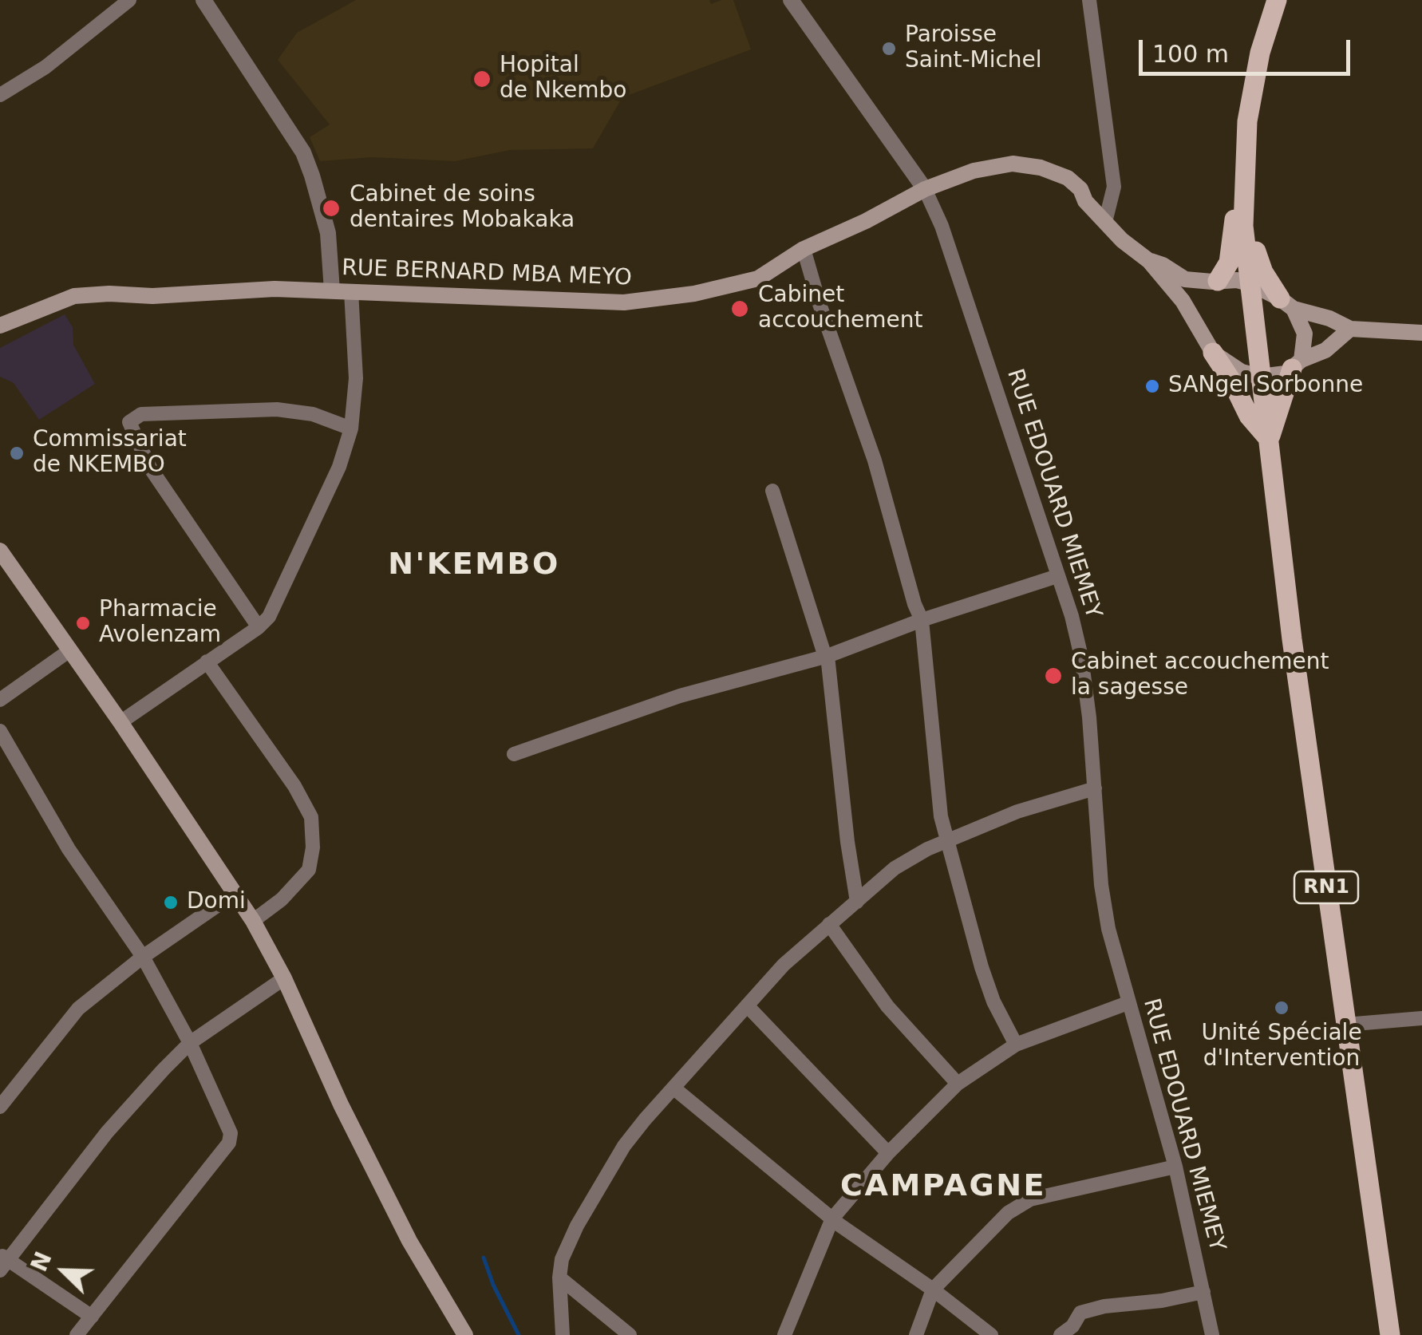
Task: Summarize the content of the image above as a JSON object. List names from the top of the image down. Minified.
{"streets":{"main road":["RUE BERNARD MBA MEYO","RN1"],"street":["RUE EDOUARD MIEMEY"]},"crossings":[["RUE BERNARD MBA MEYO","RUE EDOUARD MIEMEY"]],"districts":["N'KEMBO","CAMPAGNE"],"places":["Paroisse Saint-Michel","Hopital de Nkembo","Cabinet de soins dentaires Mobakaka","Cabinet accouchement","SANgel Sorbonne","Commissariat de NKEMBO","Pharmacie Avolenzam","Cabinet accouchement la sagesse","Domi","Unité Spéciale d'Intervention"],"scale_bar":"100 m","north":"top left"}
